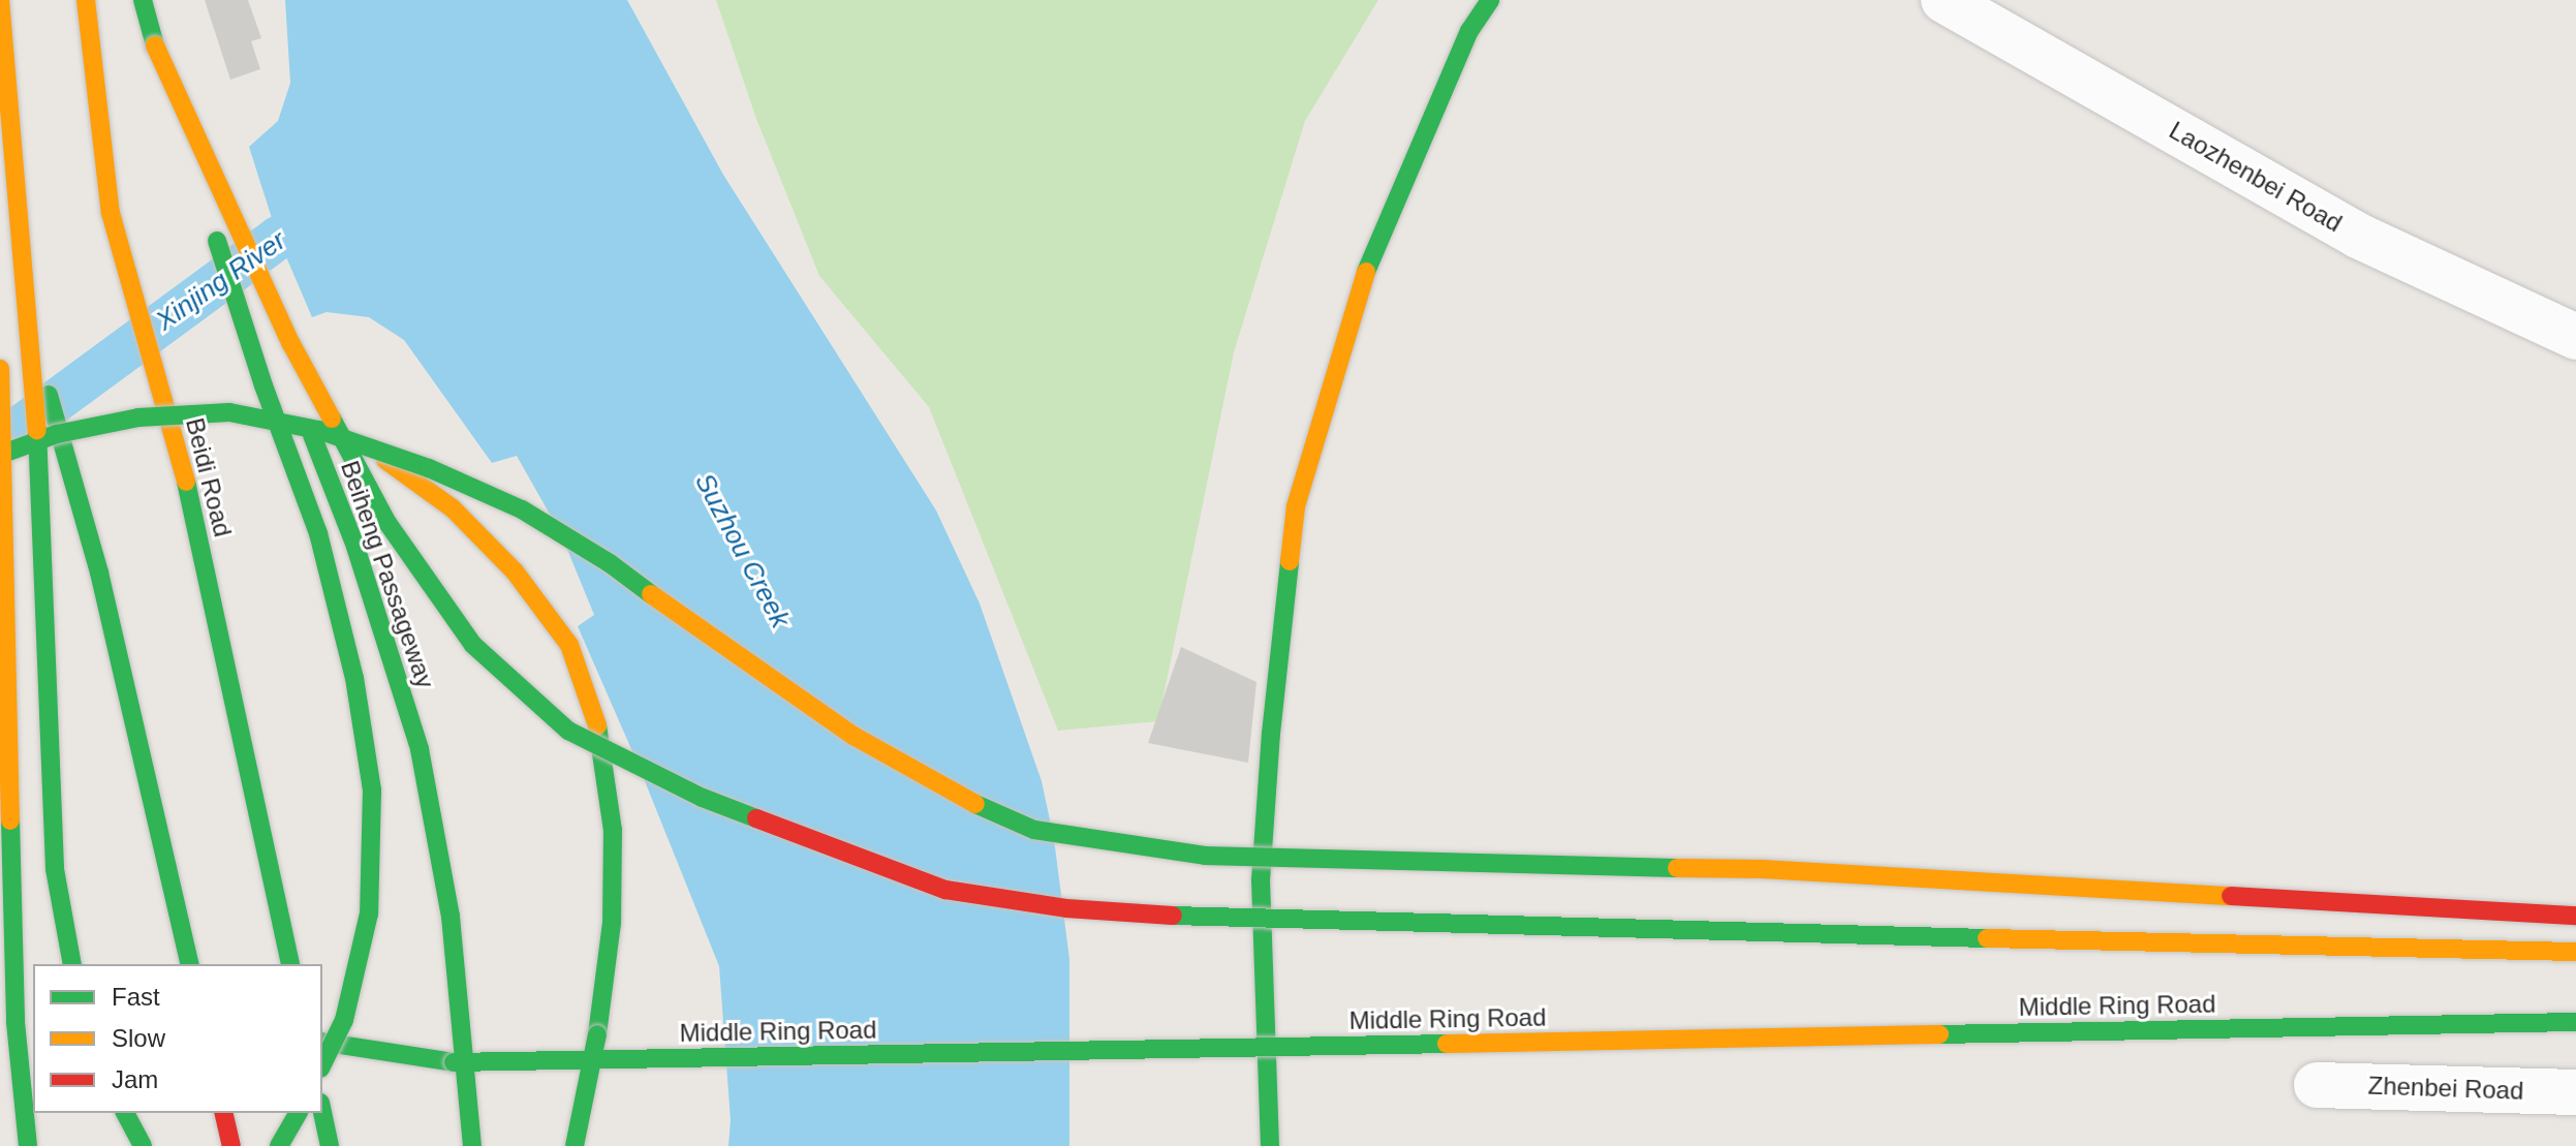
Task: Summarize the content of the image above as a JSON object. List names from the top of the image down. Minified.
{"streets":{"main road":["Beidi Road","Beiheng Passageway","Middle Ring Road"],"street":["Laozhenbei Road","Zhenbei Road"]},"water":["Xinjing River","Suzhou Creek"],"legend":["Fast","Slow","Jam"]}
